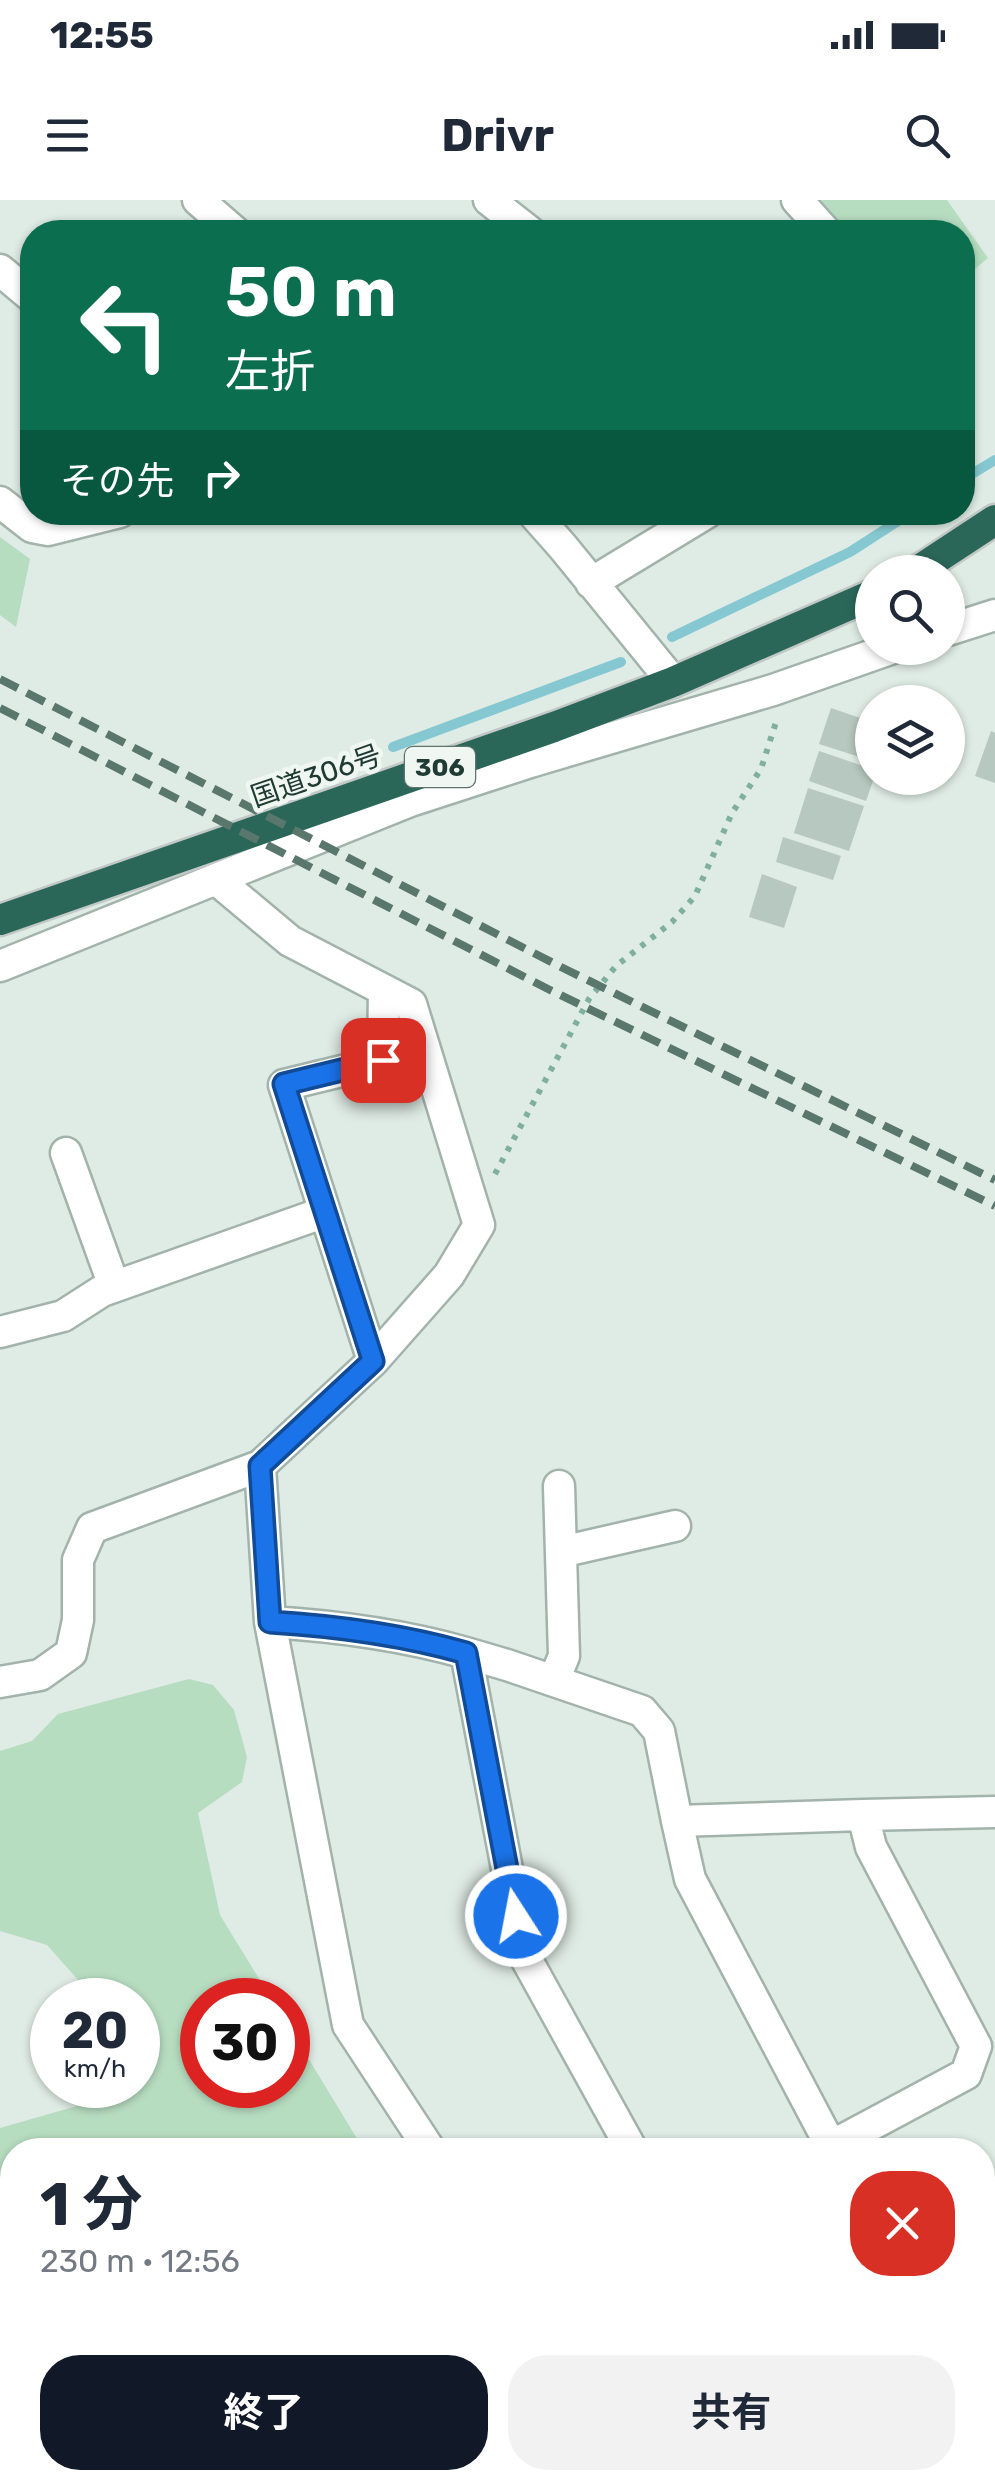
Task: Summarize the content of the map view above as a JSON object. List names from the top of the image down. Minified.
{"streets":{"highway":["306","国道306号"]},"page":{"status":"12:55","header":"Drivr","turn":["50 m","左折"],"then":"その先","speed":"20 km/h","limit":"30","heading":["1 分","230 m · 12:56"],"buttons":["終了","共有"]}}
